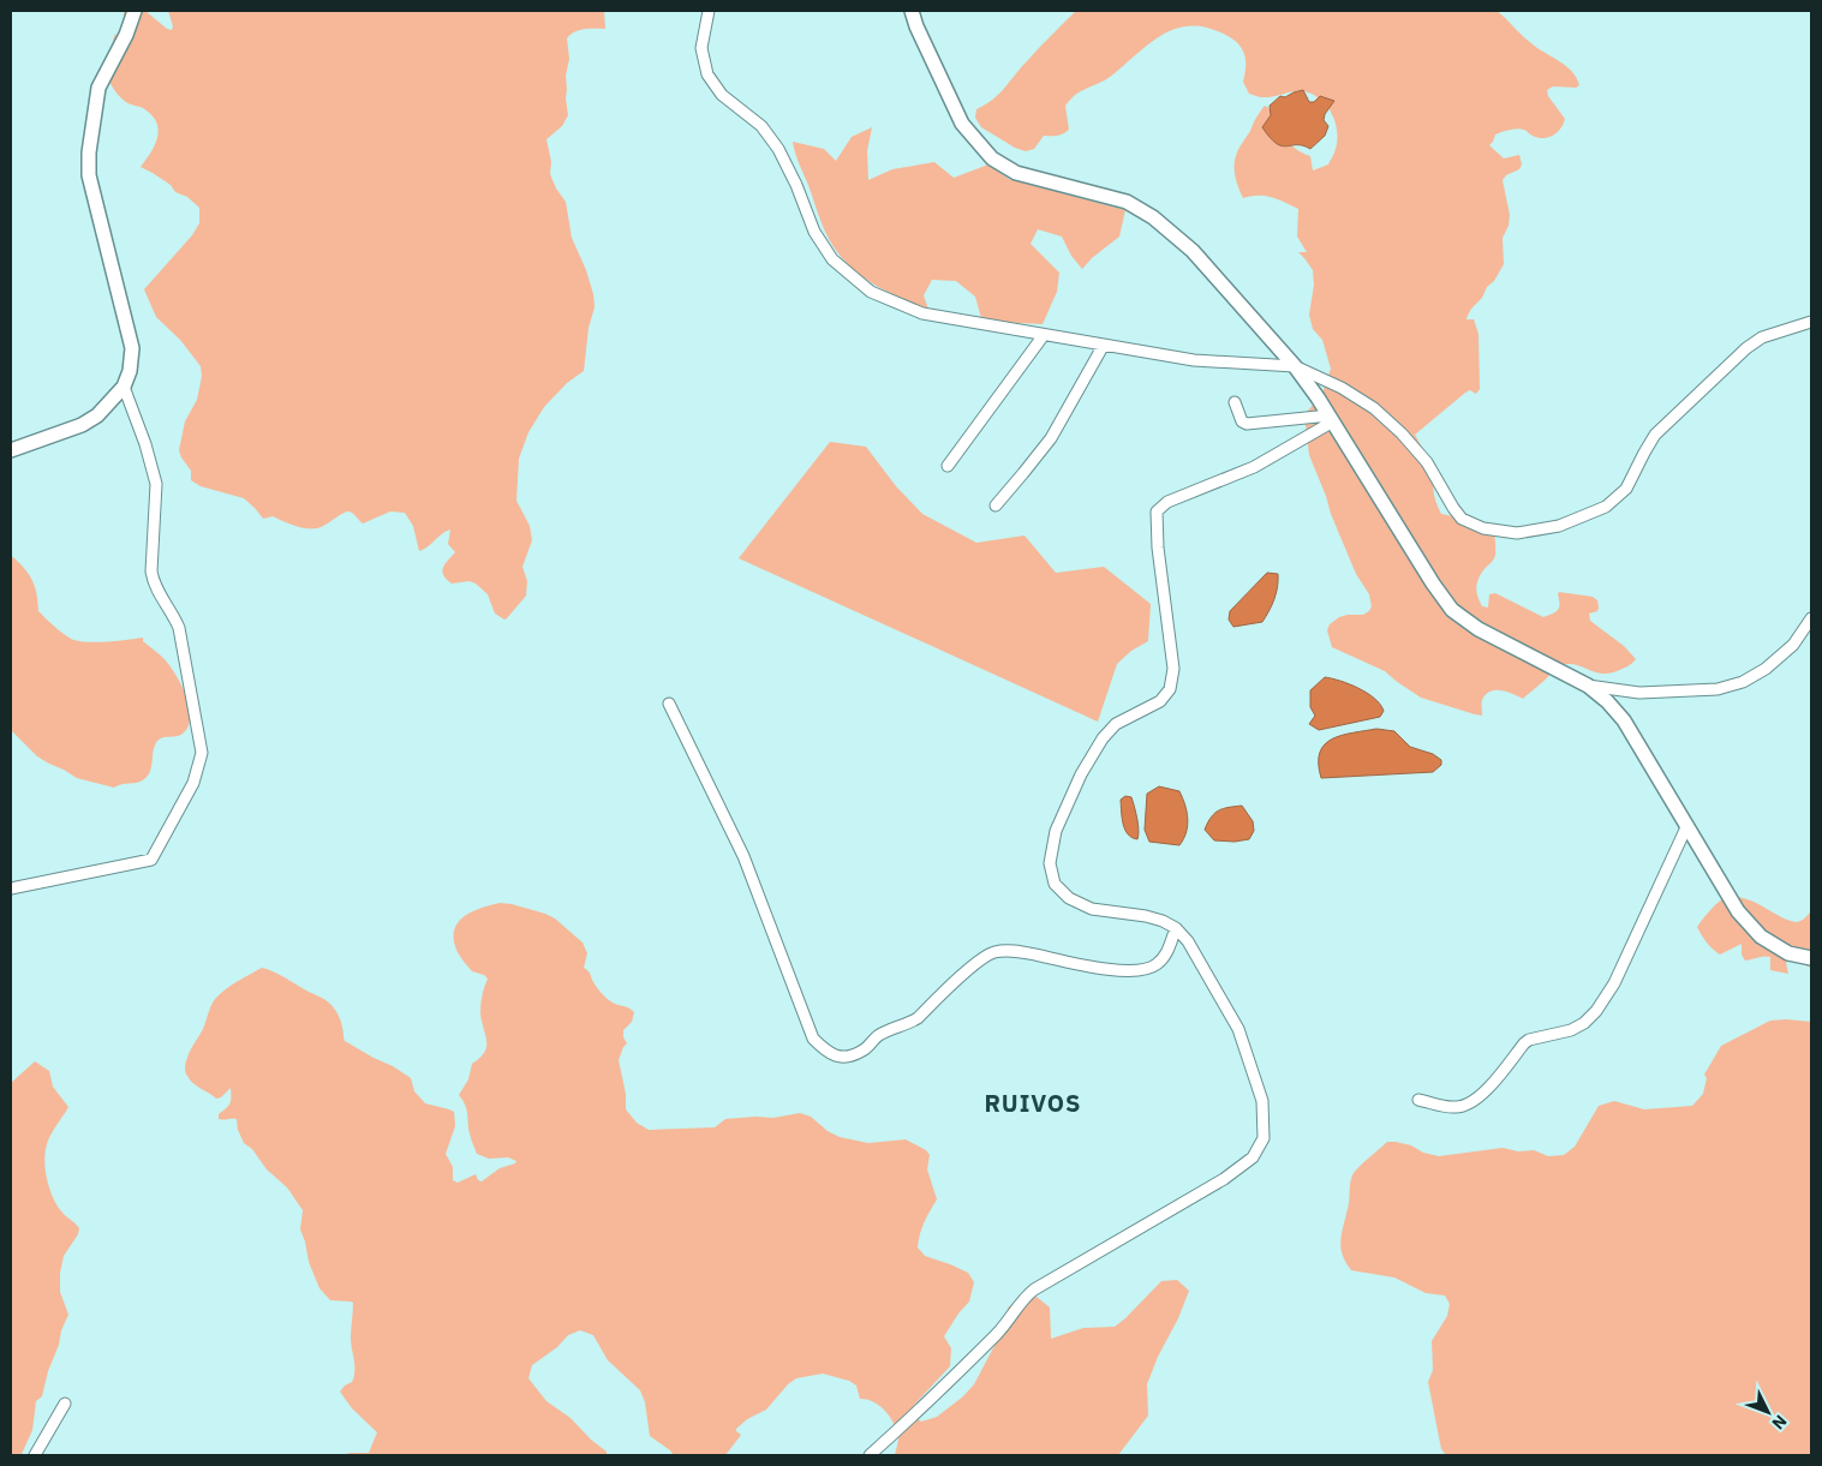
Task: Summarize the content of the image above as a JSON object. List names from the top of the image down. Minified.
{"districts":["RUIVOS"],"north":"bottom right"}
